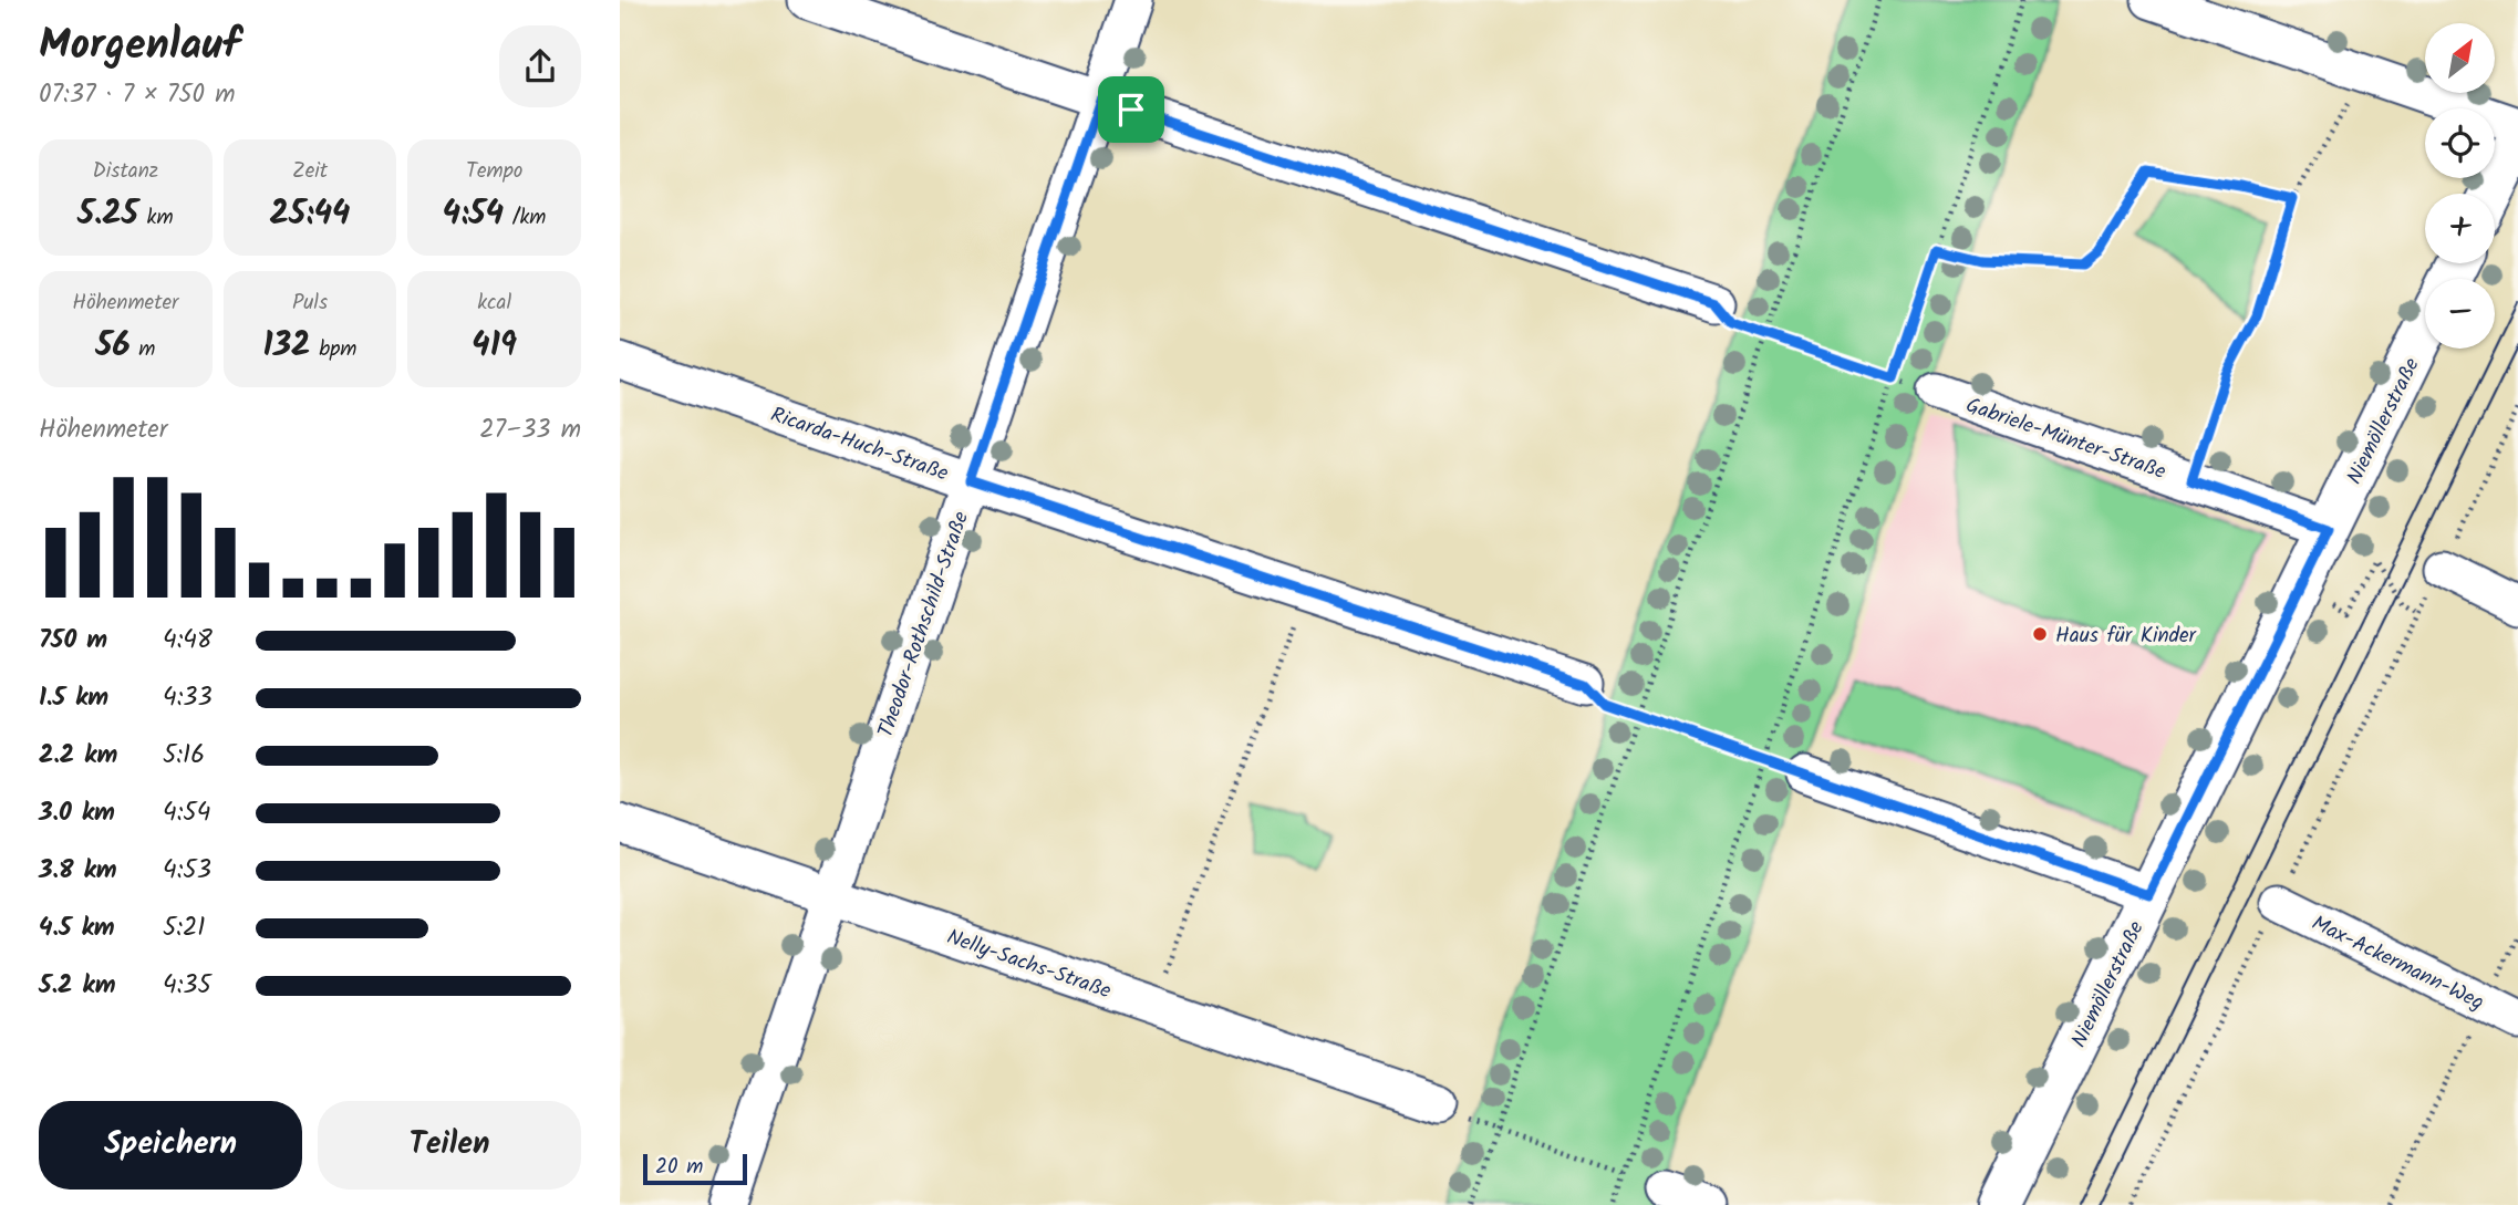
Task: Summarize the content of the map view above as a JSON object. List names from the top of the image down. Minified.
{"streets":{"main road":["Niemöllerstraße"],"street":["Gabriele-Münter-Straße","Ricarda-Huch-Straße","Theodor-Rothschild-Straße","Max-Ackermann-Weg","Nelly-Sachs-Straße"]},"crossings":[["Niemöllerstraße","Gabriele-Münter-Straße"],["Ricarda-Huch-Straße","Theodor-Rothschild-Straße"],["Theodor-Rothschild-Straße","Nelly-Sachs-Straße"]],"places":["Haus für Kinder"],"scale_bar":"20 m","north":"top right","page":{"heading":["Morgenlauf","07:37 · 7 × 750 m"],"map_buttons":["+","−"],"stats":[["Distanz","5.25 km"],["Zeit","25:44"],["Tempo","4:54 /km"],["Höhenmeter","56 m"],["Puls","132 bpm"],["kcal","419"]],"chart":["Höhenmeter","27–33 m"],"list":[{"name":"750 m","note":"4:48"},{"name":"1.5 km","note":"4:33"},{"name":"2.2 km","note":"5:16"},{"name":"3.0 km","note":"4:54"},{"name":"3.8 km","note":"4:53"},{"name":"4.5 km","note":"5:21"},{"name":"5.2 km","note":"4:35"}],"buttons":["Speichern","Teilen"],"scale":"20 m"}}
